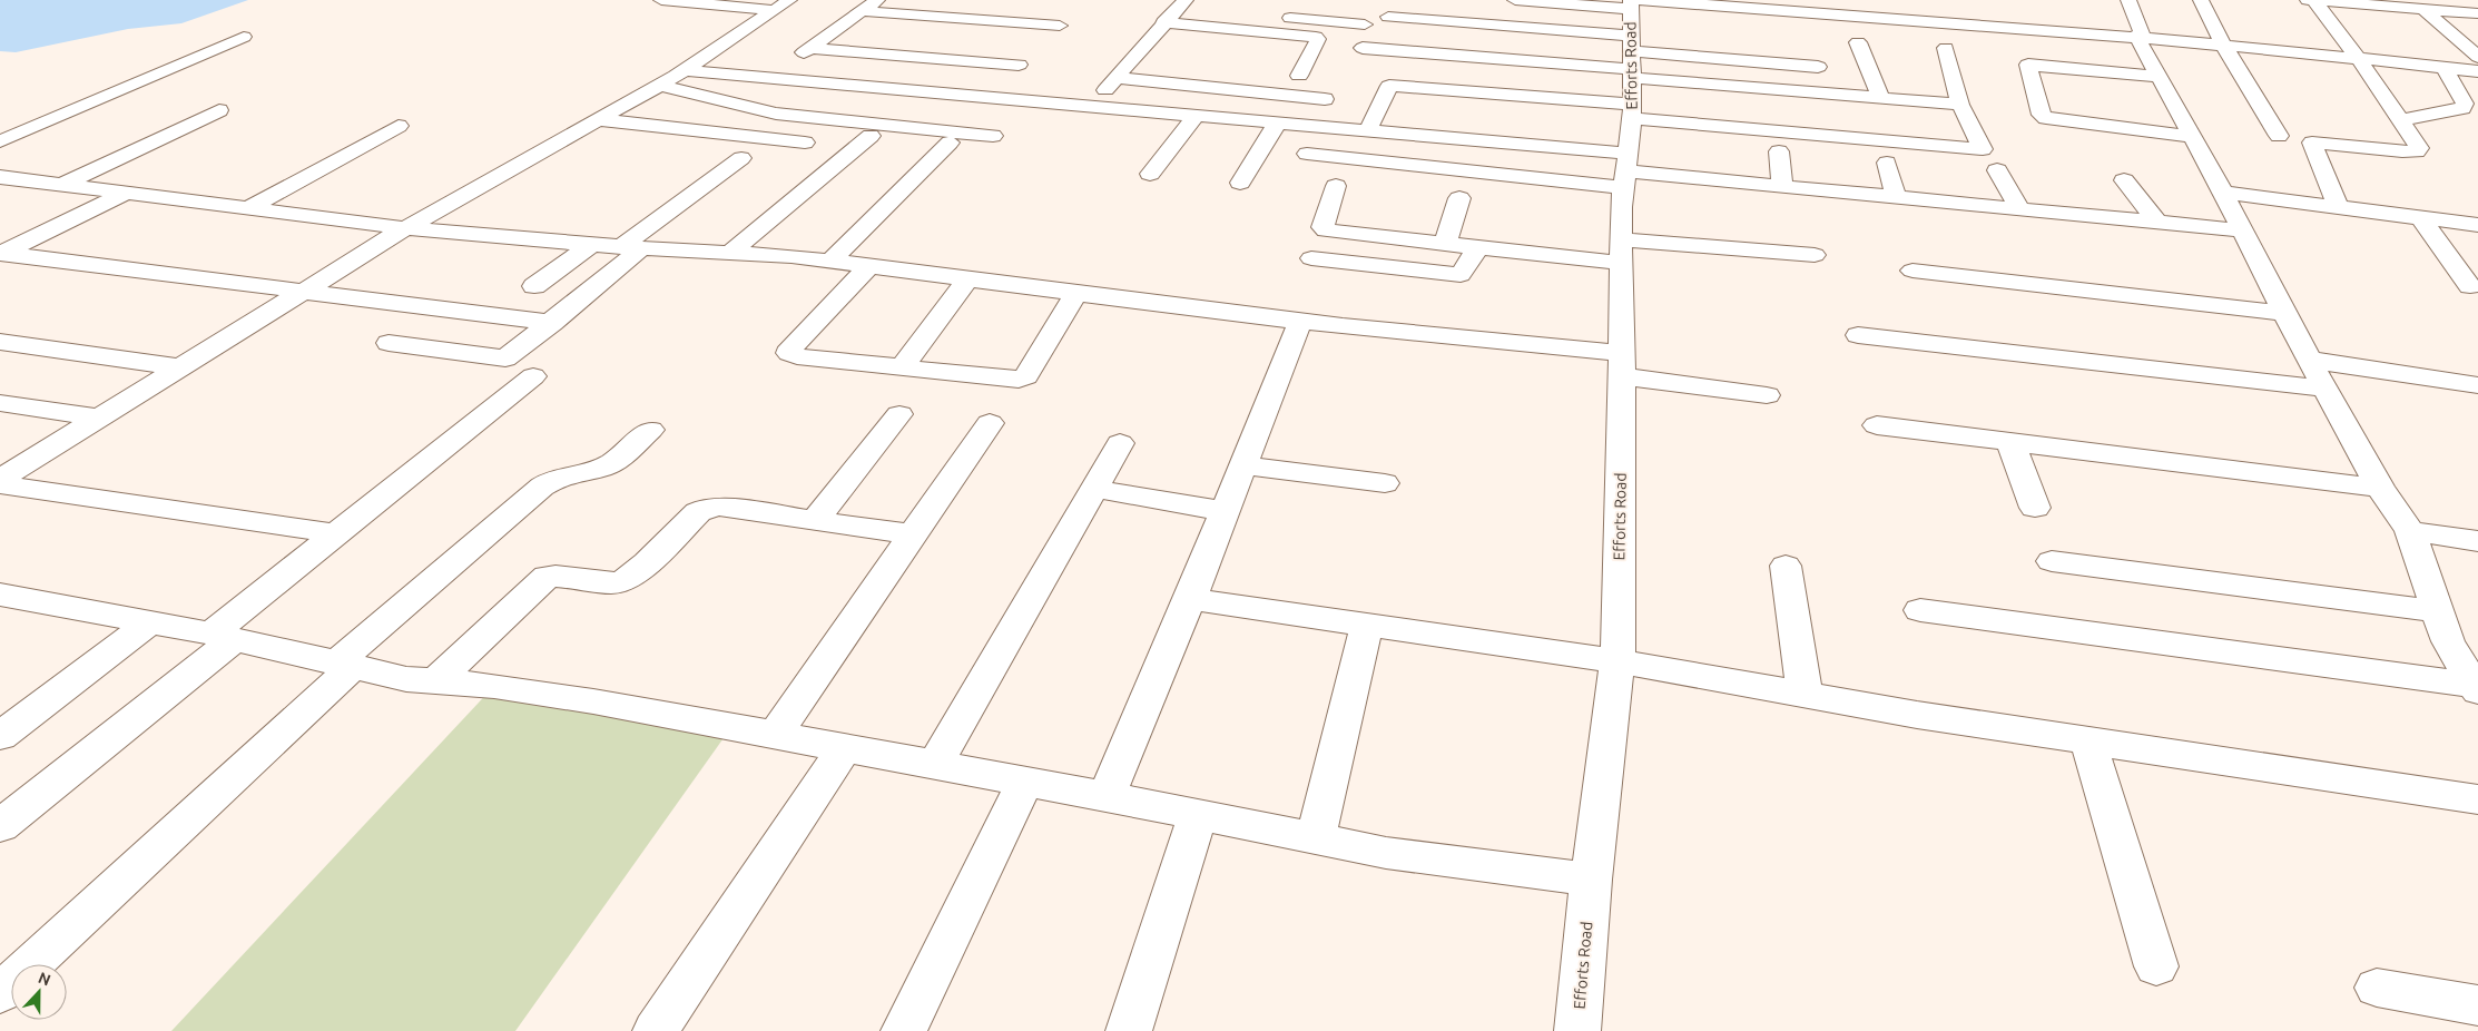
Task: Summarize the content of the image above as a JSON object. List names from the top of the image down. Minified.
{"streets":{"street":["Efforts Road"]},"north":"top"}
